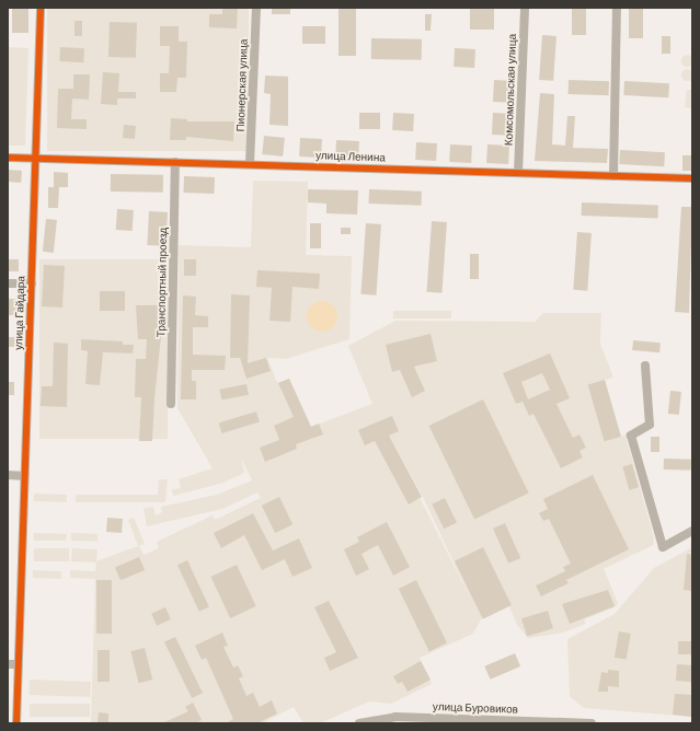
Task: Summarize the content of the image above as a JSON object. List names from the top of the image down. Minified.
{"streets":{"street":["Пионерская улица","Комсомольская улица","улица Ленина","Транспортный проезд","улица Гайдара","улица Буровиков"]},"crossings":[["Пионерская улица","улица Ленина"],["Комсомольская улица","улица Ленина"],["улица Ленина","Транспортный проезд"],["улица Ленина","улица Гайдара"]]}
